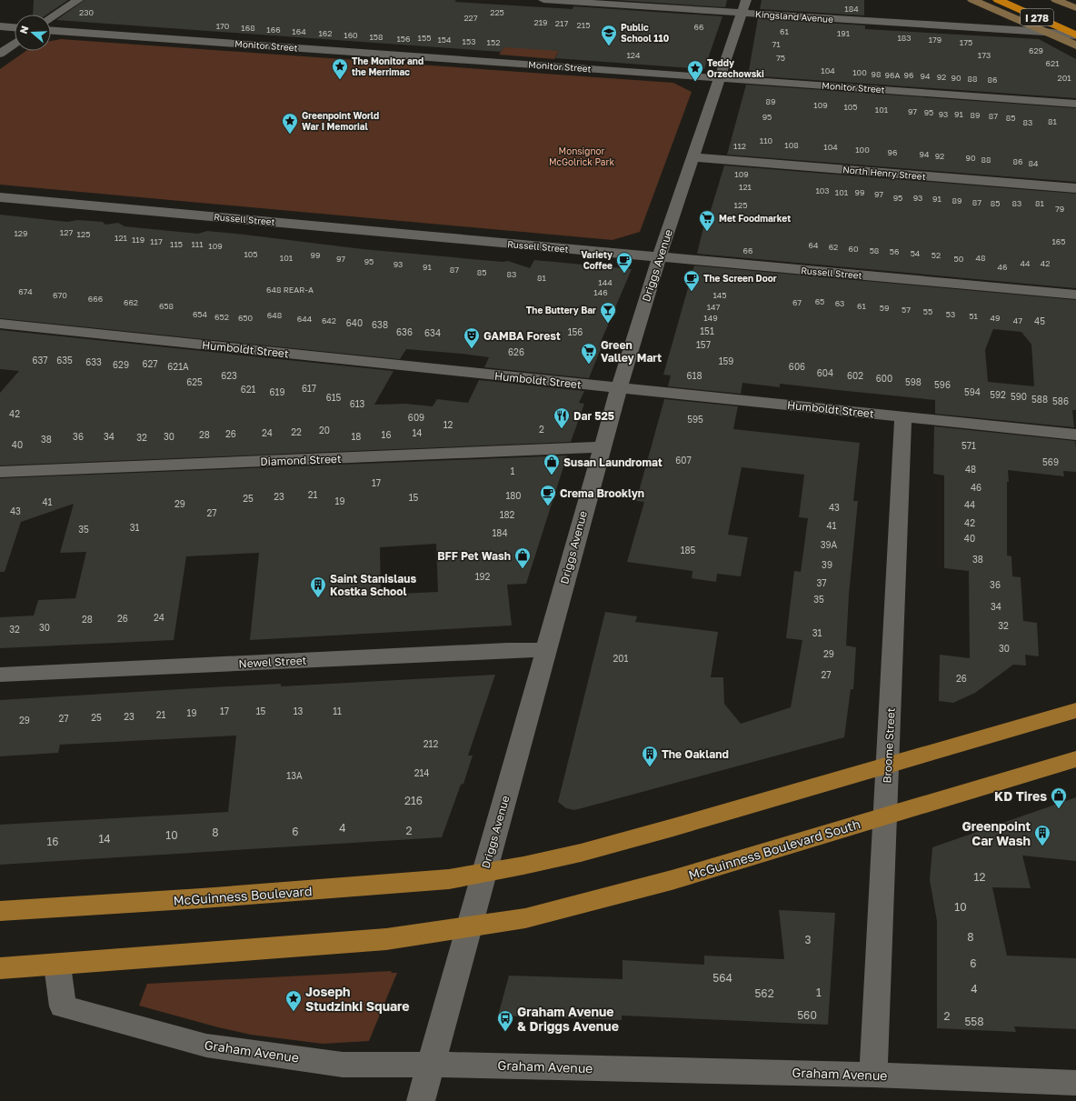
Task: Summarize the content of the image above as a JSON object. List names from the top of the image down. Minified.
{"streets":{"highway":["I 278"],"main road":["McGuinness Boulevard South","McGuinness Boulevard"],"street":["Kingsland Avenue","Monitor Street","North Henry Street","Russell Street","Driggs Avenue","Humboldt Street","Diamond Street","Newel Street","Broome Street","Graham Avenue"]},"crossings":[["Kingsland Avenue","I 278"],["Kingsland Avenue","Driggs Avenue"],["Monitor Street","Driggs Avenue"],["North Henry Street","Driggs Avenue"],["Russell Street","Driggs Avenue"],["Driggs Avenue","Humboldt Street"],["Driggs Avenue","Diamond Street"],["Driggs Avenue","Newel Street"],["Driggs Avenue","McGuinness Boulevard South"],["Driggs Avenue","McGuinness Boulevard"],["Driggs Avenue","Graham Avenue"],["Humboldt Street","Broome Street"],["Broome Street","McGuinness Boulevard South"],["Broome Street","Graham Avenue"]],"parks":["Monsignor McGolrick Park"],"places":{"school or university":["Public School 110"],"place":["The Monitor and the Merrimac","Teddy Orzechowski","Greenpoint World War I Memorial","Joseph Studzinki Square"],"supermarket":["Met Foodmarket","Green Valley Mart"],"cafe":["Variety Coffee","The Screen Door","Crema Brooklyn"],"bar":["The Buttery Bar"],"theatre":["GAMBA Forest"],"restaurant":["Dar 525"],"shop":["Susan Laundromat","BFF Pet Wash","KD Tires"],"building":["Saint Stanislaus Kostka School","The Oakland","Greenpoint Car Wash"],"bus stop":["Graham Avenue & Driggs Avenue"]},"house_numbers":["184","230","225","227","219","217","215","170","66","168","166","164","61","162","191","160","158","155","183","156","154","179","153","152","175","71","629","124","173","75","621","104","100","98","96A","96","94","92","90","201","88","86","89","109","105","101","97","95","93","91","89","87","95","85","81","83","110","108","112","104","100","96","94","92","90","88","86","84","109","121","103","101","99","97","95","93","91","89","87","85","83","81","125","79","127","129","125","121","119","117","165","115","111","64","109","62","60","66","58","56","54","105","99","52","101","48","97","50","95","44","42","93","91","46","87","85","83","81","144","648 REAR-A","674","146","670","145","666","65","662","67","63","658","61","147","59","57","55","654","53","648","51","652","650","149","49","644","642","47","45","640","638","151","636","156","634","157","626","637","635","159","633","627","629","621A","606","604","623","618","602","600","625","598","596","617","621","619","594","592","590","615","588","586","613","42","609","595","12","2","20","22","24","14","26","28","16","36","34","30","18","32","38","40","571","607","569","48","1","17","46","21","180","23","15","25","19","41","29","44","43","43","27","182","42","41","31","35","184","40","39A","185","38","39","192","37","36","35","34","24","26","28","32","30","32","31","30","29","201","27","26","17","15","13","11","19","21","23","25","27","29","212","214","13A","216","4","2","6","8","10","14","16","12","10","8","3","6","564","4","1","562","560","2","558"],"north":"left"}
